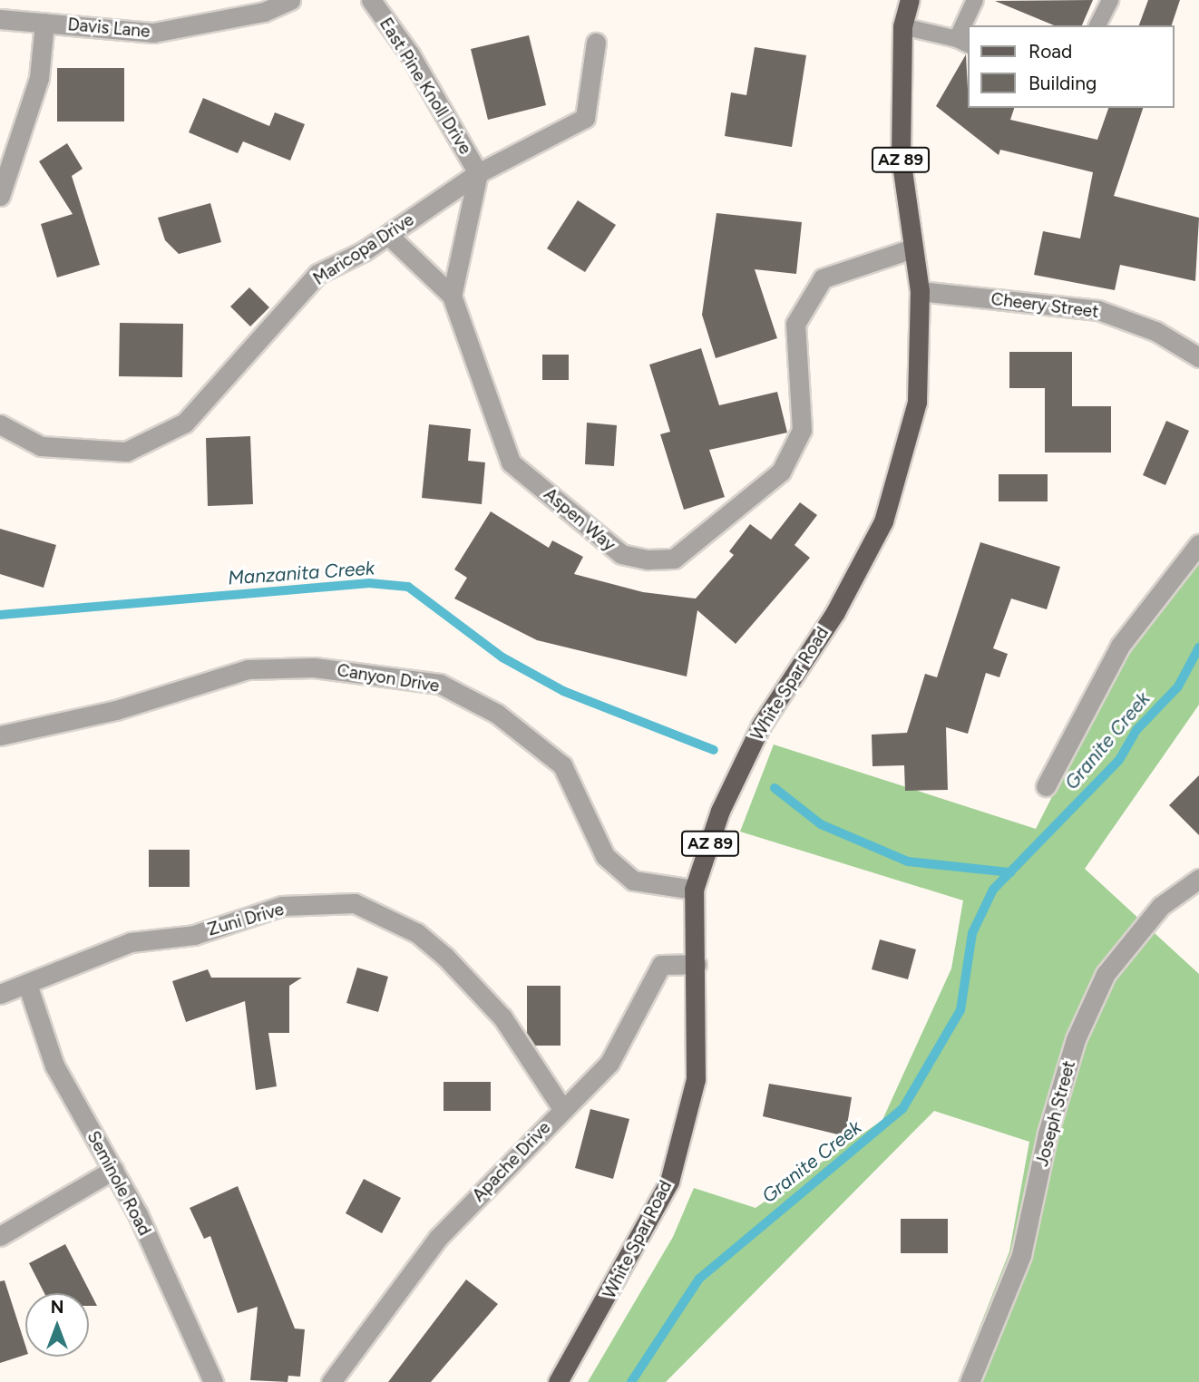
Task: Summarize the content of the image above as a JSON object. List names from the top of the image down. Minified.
{"streets":{"main road":["AZ 89","White Spar Road"],"street":["Davis Lane","East Pine Knoll Drive","Maricopa Drive","Cheery Street","Aspen Way","Canyon Drive","Zuni Drive","Joseph Street","Apache Drive","Seminole Road"]},"crossings":[["East Pine Knoll Drive","Maricopa Drive"],["Cheery Street","White Spar Road"],["Aspen Way","White Spar Road"],["Canyon Drive","White Spar Road"],["White Spar Road","Apache Drive"],["Zuni Drive","Apache Drive"],["Zuni Drive","Seminole Road"]],"water":["Manzanita Creek","Granite Creek"],"legend":["Road","Building"],"north":"top"}
